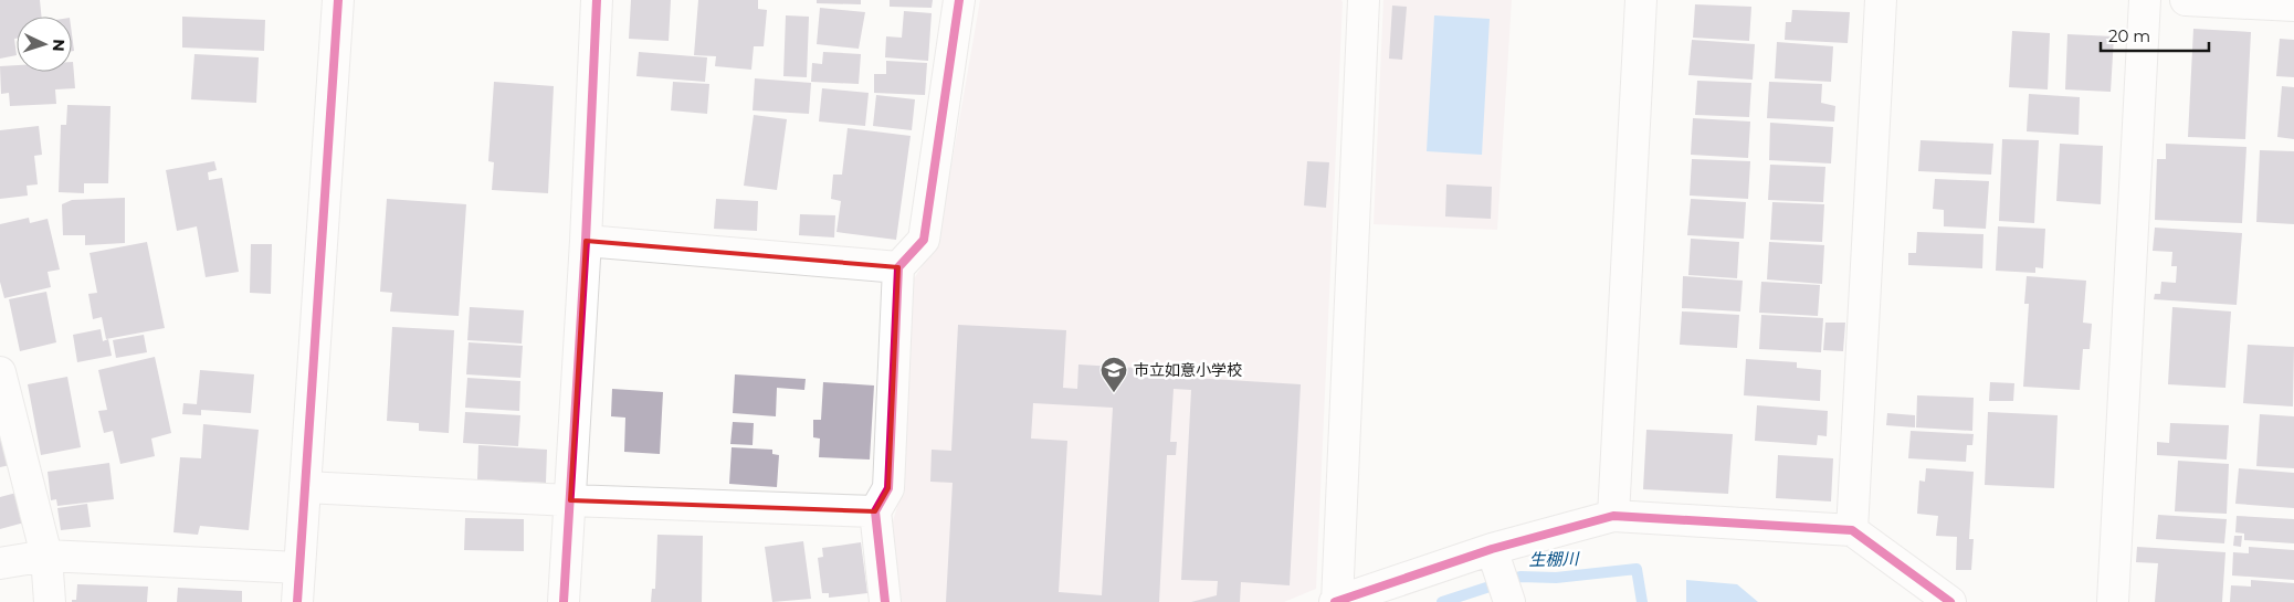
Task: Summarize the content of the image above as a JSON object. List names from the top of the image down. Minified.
{"water":["生棚川"],"places":{"school or university":["市立如意小学校"]},"scale_bar":"20 m","north":"right"}
